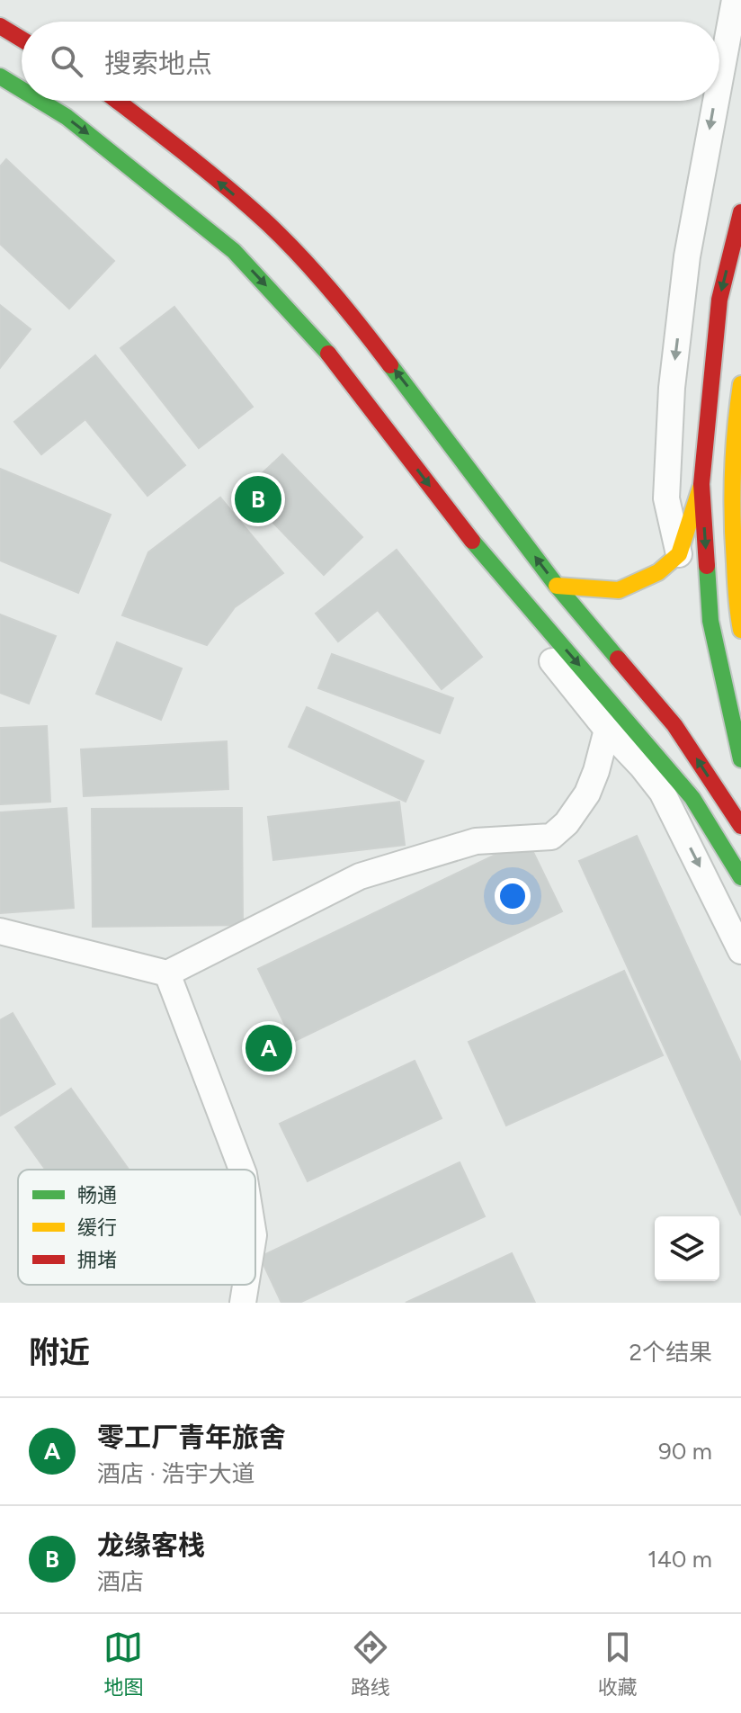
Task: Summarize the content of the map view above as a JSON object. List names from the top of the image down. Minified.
{"legend":["畅通","缓行","拥堵"],"page":{"search":"搜索地点","pins":["B","A"],"heading":["附近","2个结果"],"list":[{"mark":"A","name":"零工厂青年旅舍","note":"酒店 · 浩宇大道","value":"90 m"},{"mark":"B","name":"龙缘客栈","note":"酒店","value":"140 m"}],"nav":["地图","路线","收藏"]}}
